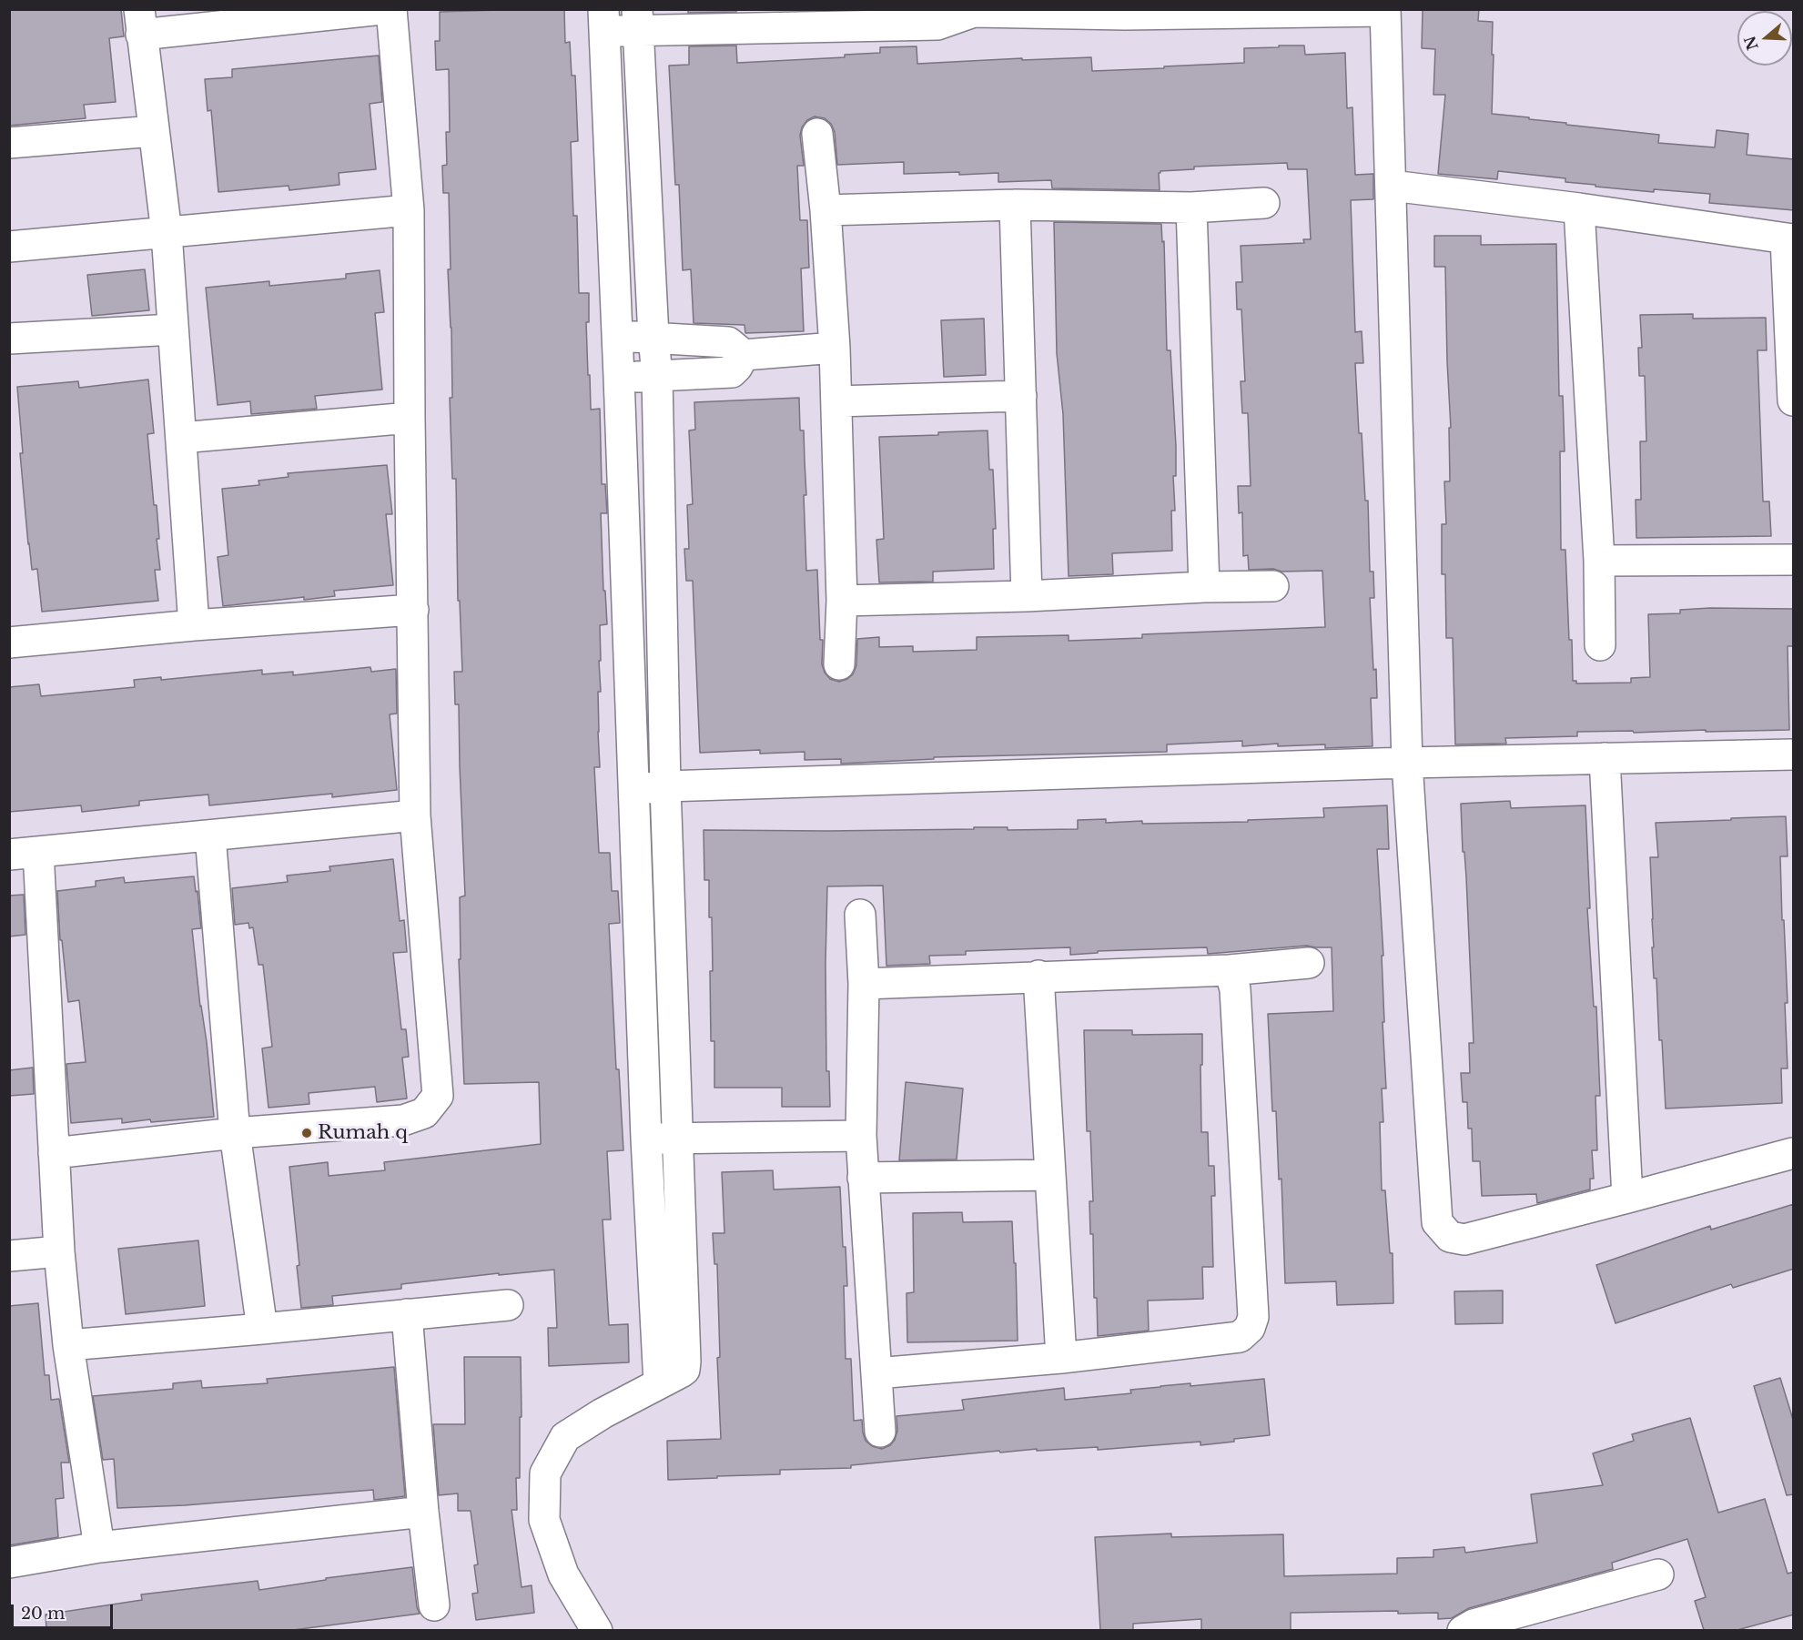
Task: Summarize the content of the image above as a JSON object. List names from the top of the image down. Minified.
{"places":["Rumah q"],"scale_bar":"20 m","north":"left"}
